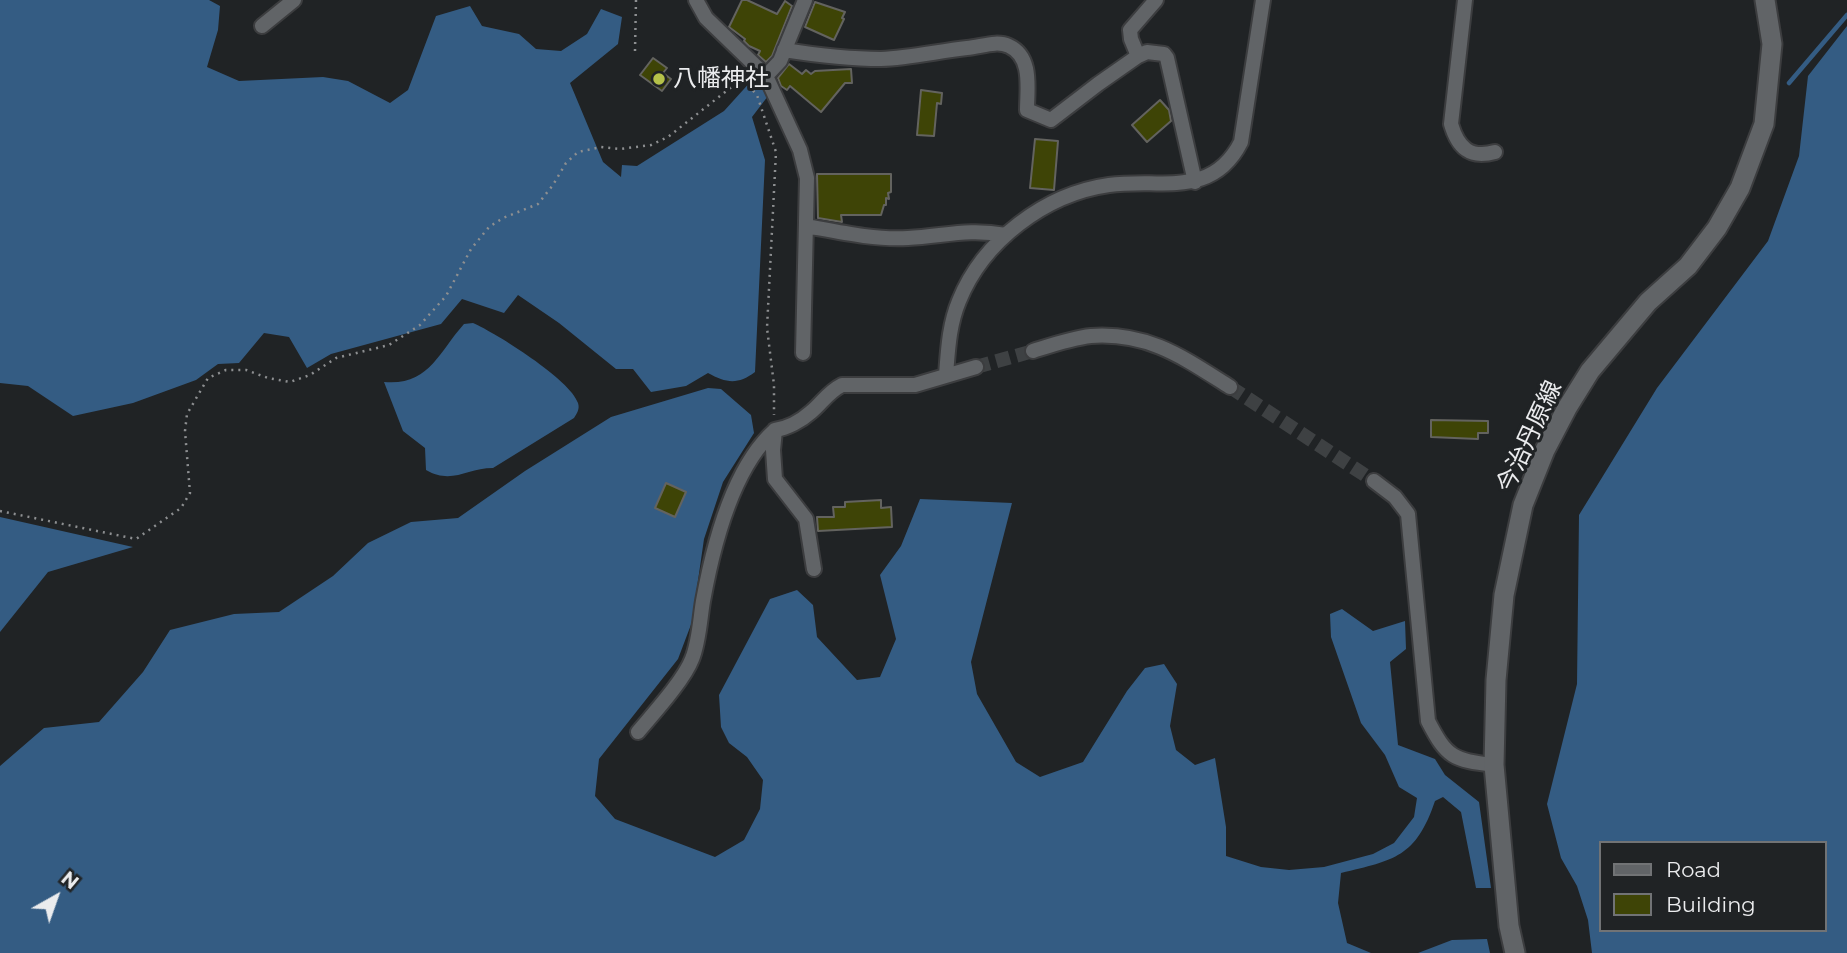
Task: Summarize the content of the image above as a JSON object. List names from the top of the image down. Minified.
{"streets":{"main road":["今治丹原線"]},"places":["八幡神社"],"legend":["Road","Building"],"north":"top right"}
